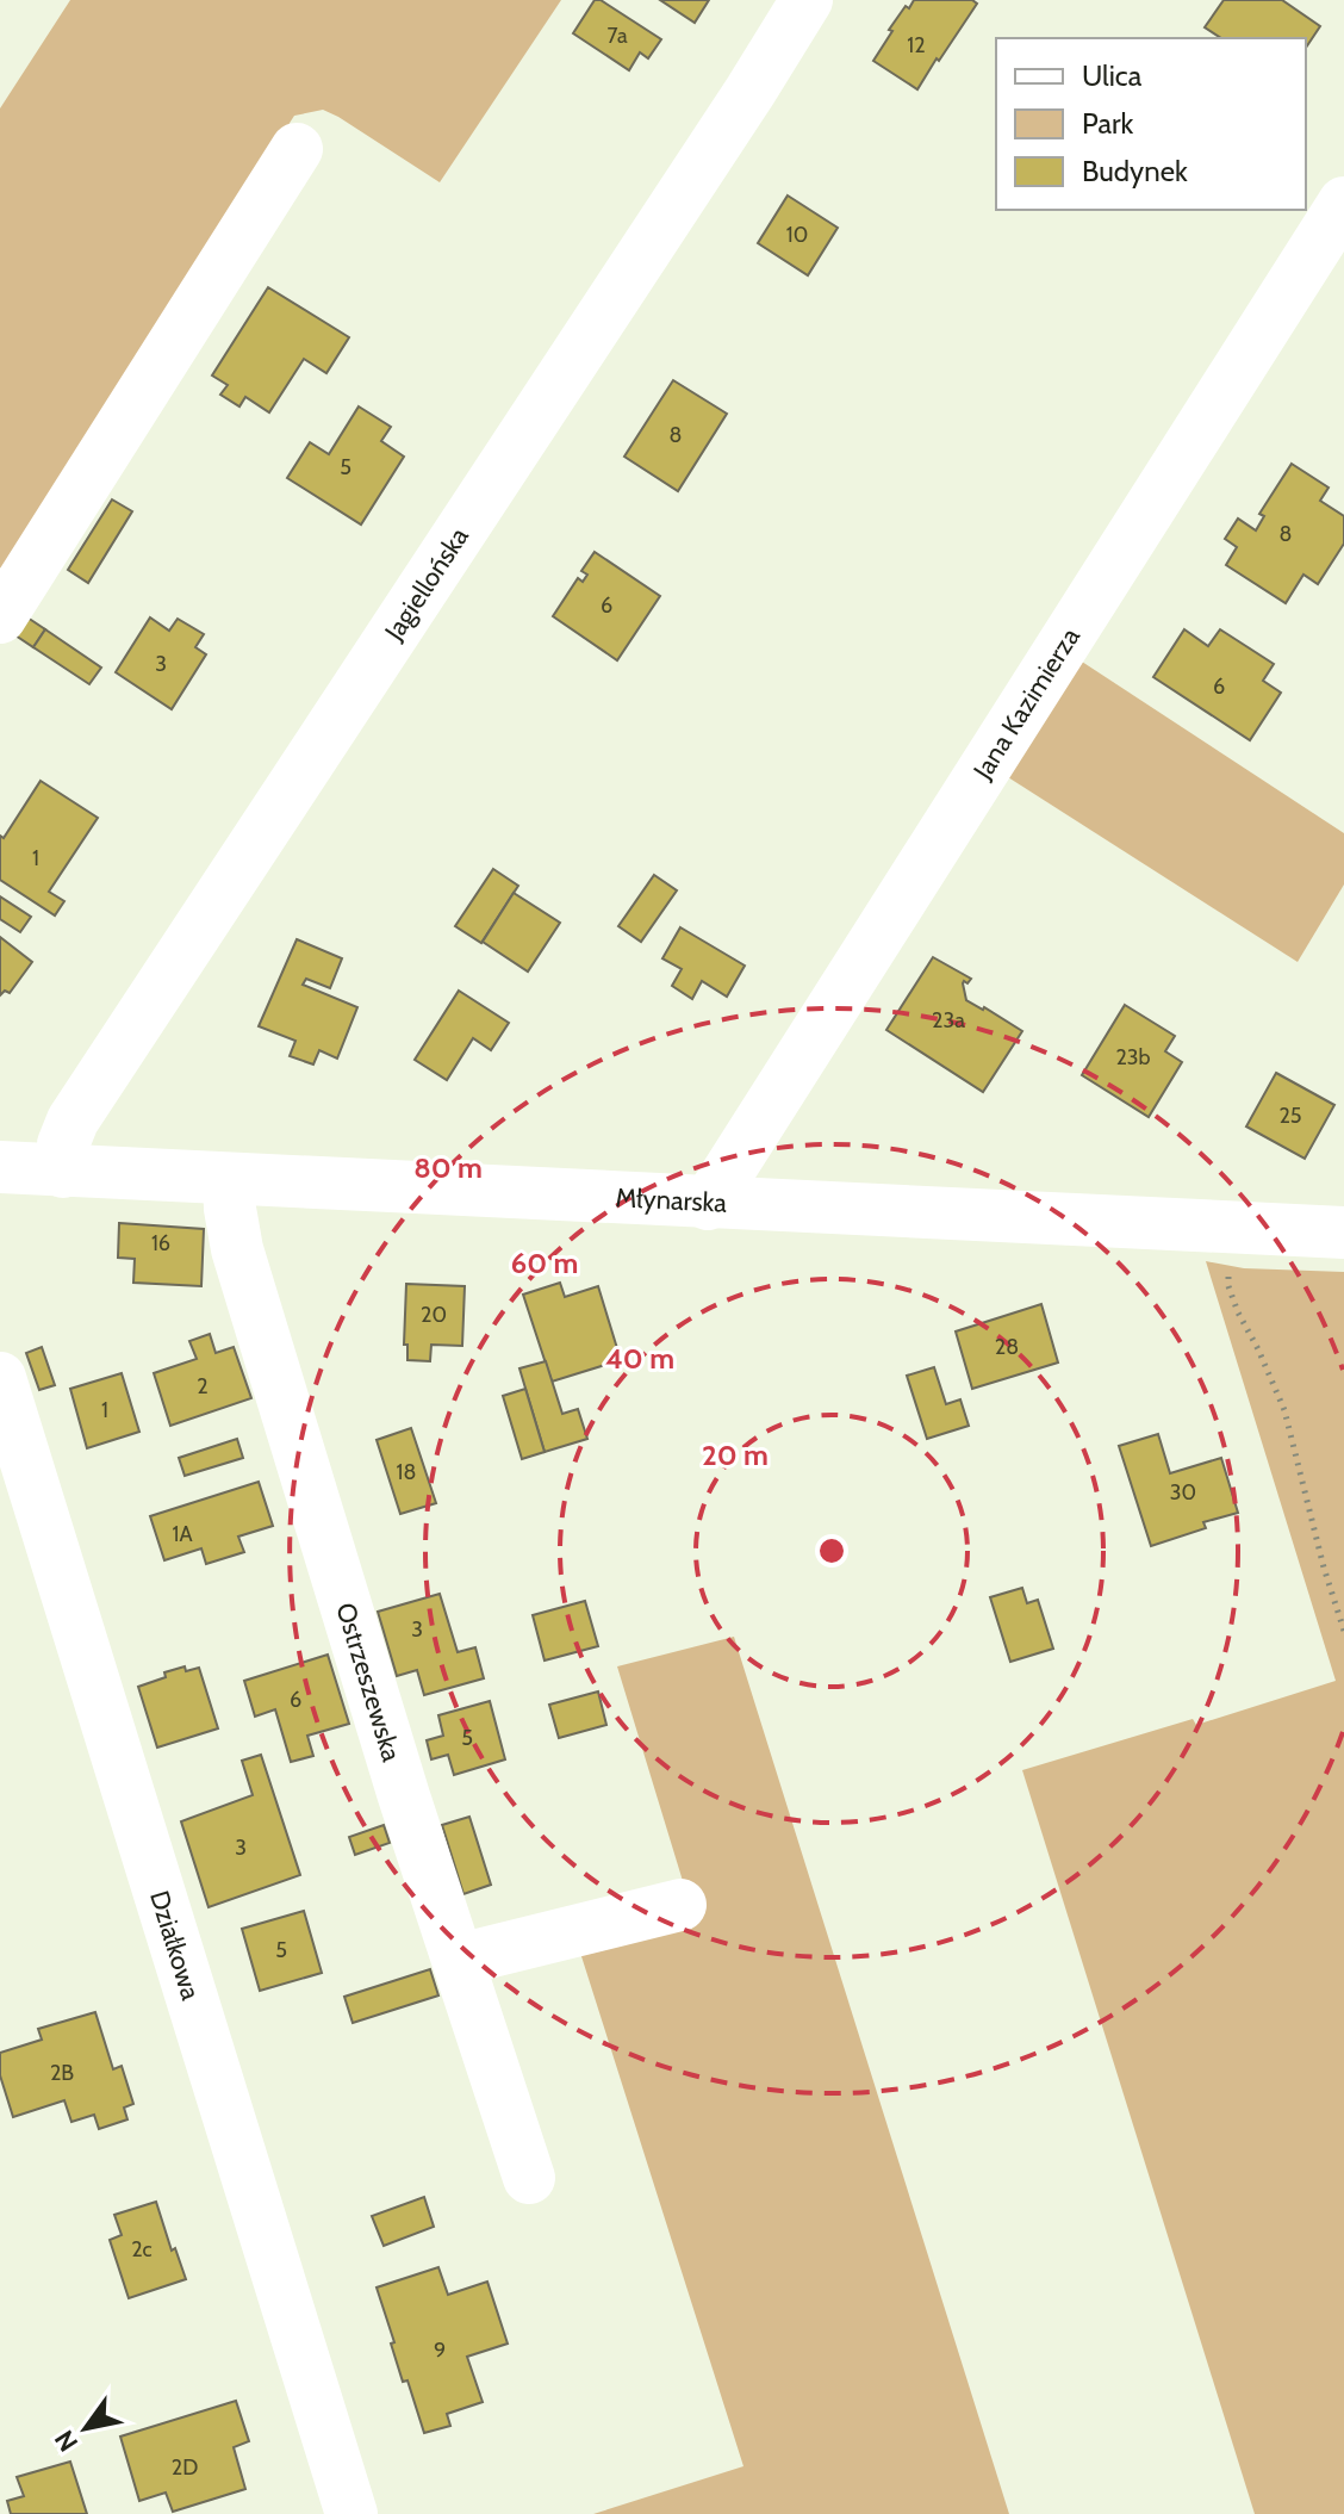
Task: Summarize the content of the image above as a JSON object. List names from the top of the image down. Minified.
{"streets":{"street":["Jagiellońska","Jana Kazimierza","Młynarska","Ostrzeszewska","Działkowa"]},"crossings":[["Jagiellońska","Młynarska"],["Jana Kazimierza","Młynarska"],["Młynarska","Ostrzeszewska"]],"house_numbers":["7a","12","10","8","5","8","6","3","6","1","23a","23b","25","16","20","28","2","1","18","30","1A","3","6","5","3","5","2B","2c","9","2D"],"legend":["Ulica","Park","Budynek"],"north":"bottom left","rings":["80 m","60 m","40 m","20 m"]}
